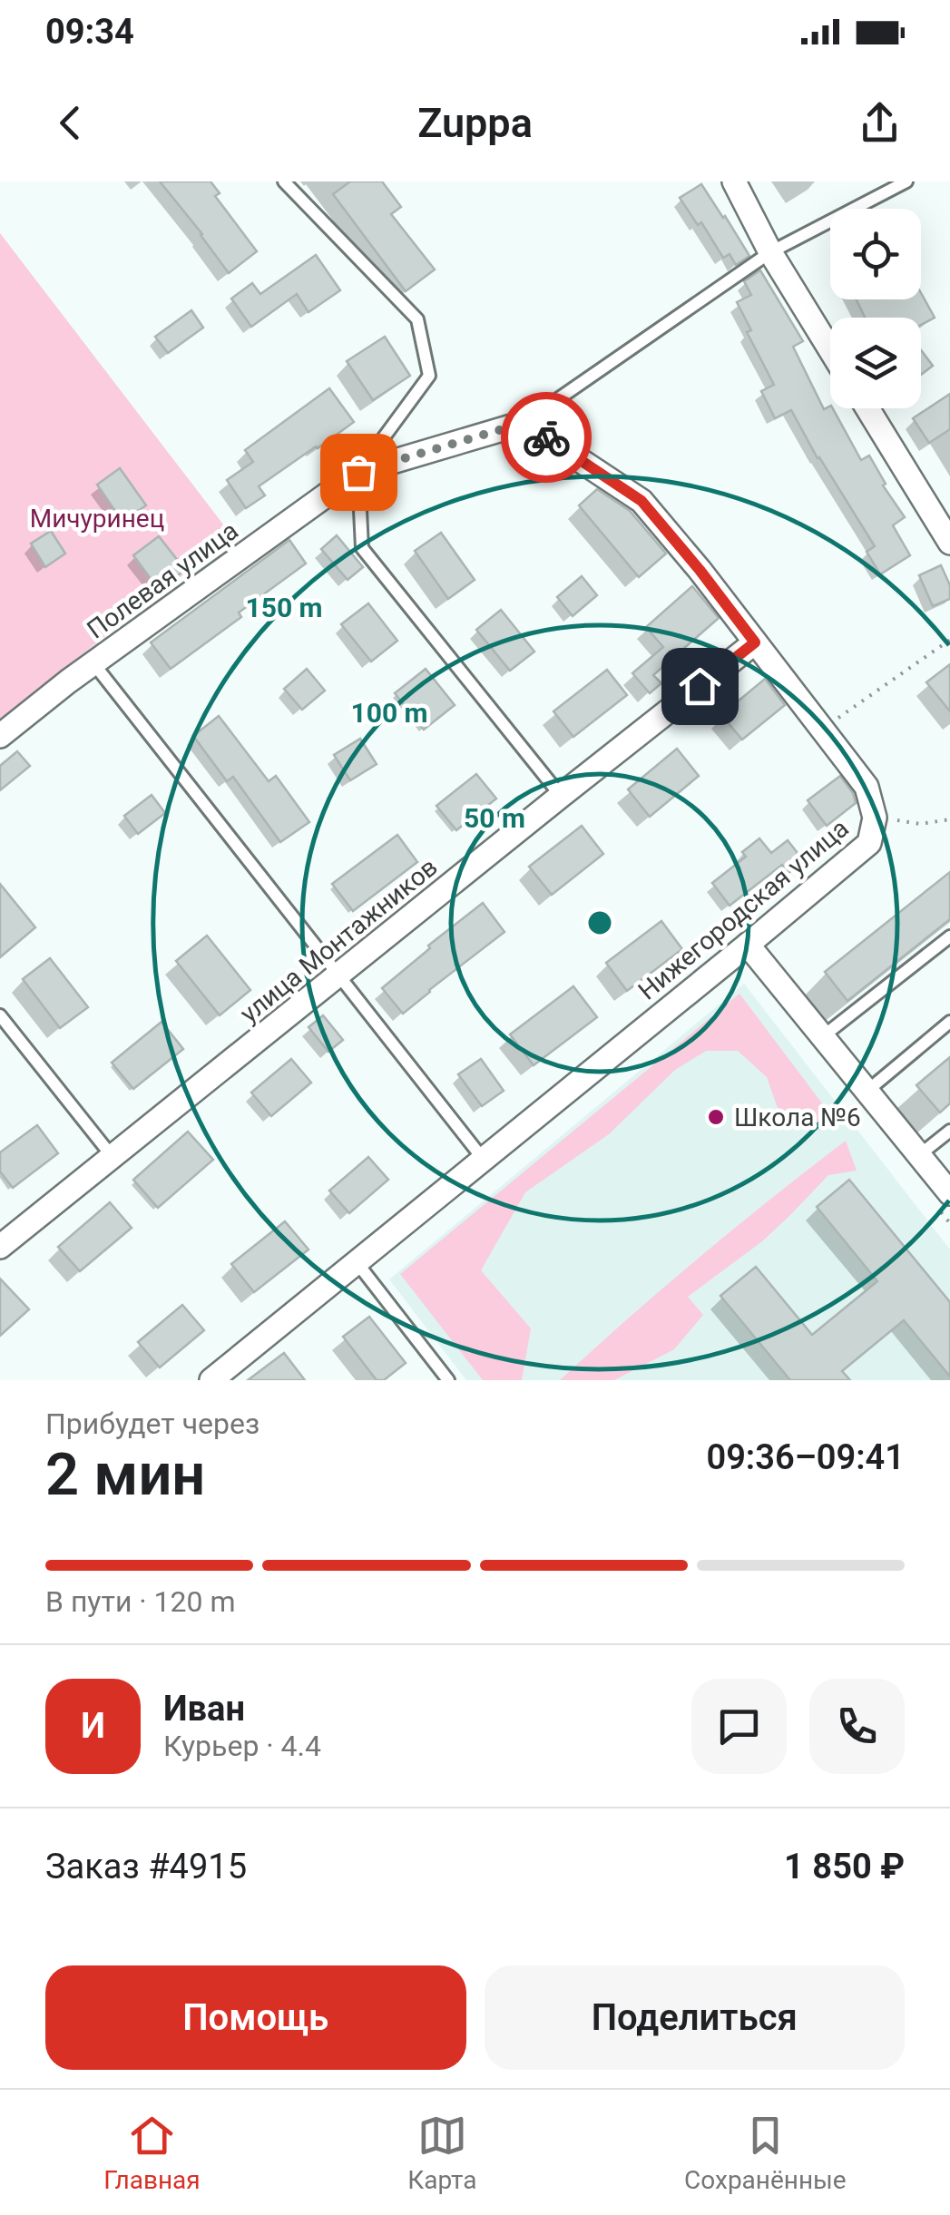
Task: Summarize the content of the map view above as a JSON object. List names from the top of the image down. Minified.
{"streets":{"street":["Полевая улица","Нижегородская улица","улица Монтажников"]},"crossings":[["Нижегородская улица","улица Монтажников"]],"parks":["Мичуринец"],"places":["Школа №6"],"page":{"status":"09:34","header":"Zuppa","heading":["2 мин","Прибудет через","09:36–09:41"],"panel":["Иван","Курьер · 4.4","Заказ #4915","1 850 ₽"],"bar":"В пути · 120 m","round":"И","buttons":["Помощь","Поделиться"],"tabs":["Главная","Карта","Сохранённые"]},"rings":["150 m","100 m","50 m"]}
